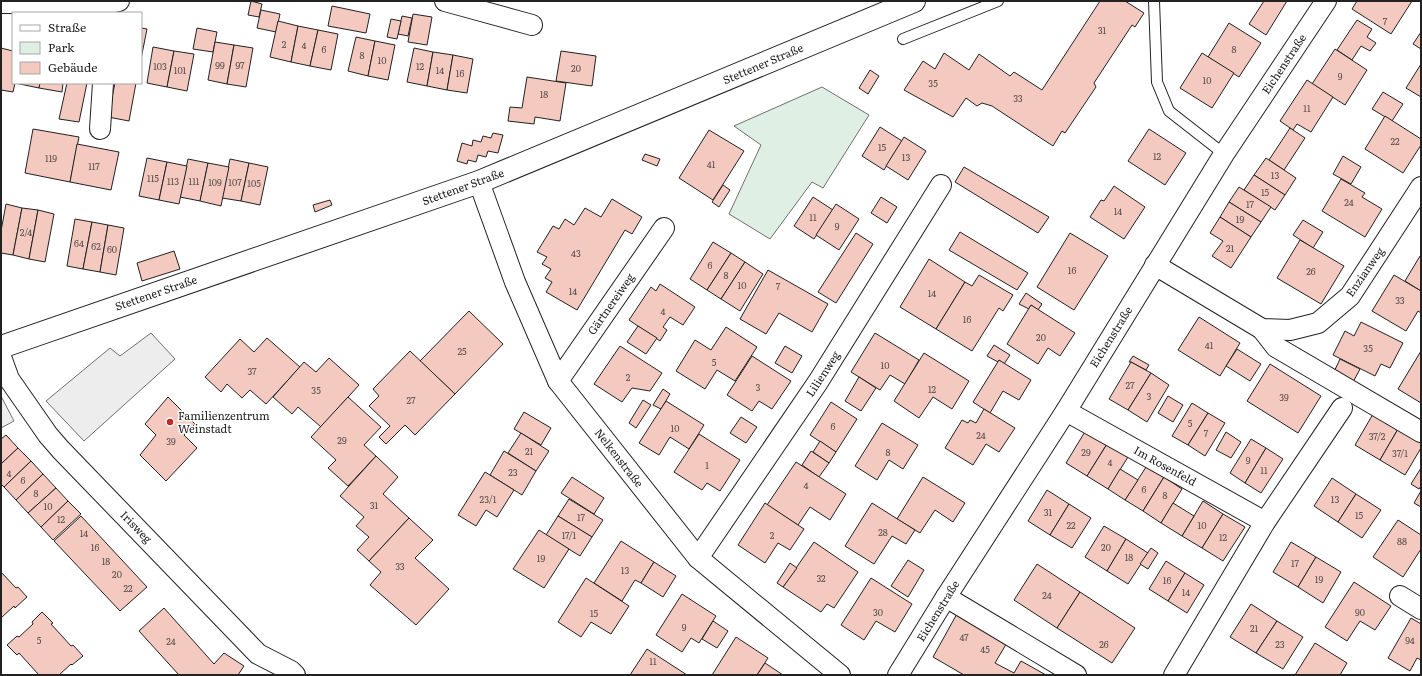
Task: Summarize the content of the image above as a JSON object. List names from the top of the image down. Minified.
{"streets":{"street":["Stettener Straße","Eichenstraße","Enzianweg","Gärtnereiweg","Lilienweg","Nelkenstraße","Im Rosenfeld","Irisweg"]},"crossings":[["Stettener Straße","Nelkenstraße"],["Eichenstraße","Enzianweg"],["Eichenstraße","Im Rosenfeld"],["Gärtnereiweg","Nelkenstraße"],["Lilienweg","Nelkenstraße"]],"places":["Familienzentrum Weinstadt"],"house_numbers":["7","31","2","4","6","8","8","10","99","97","103","12","20","101","14","16","9","10","35","18","33","11","22","15","12","13","119","41","117","13","115","113","111","109","107","105","15","24","17","14","11","19","9","2/4","64","62","21","60","43","6","16","26","8","10","7","14","14","33","4","16","20","41","35","25","5","10","37","2","27","3","12","35","3","39","27","5","6","10","7","24","37/2","29","39","21","8","29","37/1","9","4","1","11","23","4","6","4","6","8","8","23/1","13","31","10","31","15","17","12","22","10","28","14","17/1","2","12","88","16","20","18","19","18","17","33","13","20","32","19","16","22","14","24","30","90","15","9","21","47","5","94","24","26","23","45","11"],"legend":["Straße","Park","Gebäude"]}
